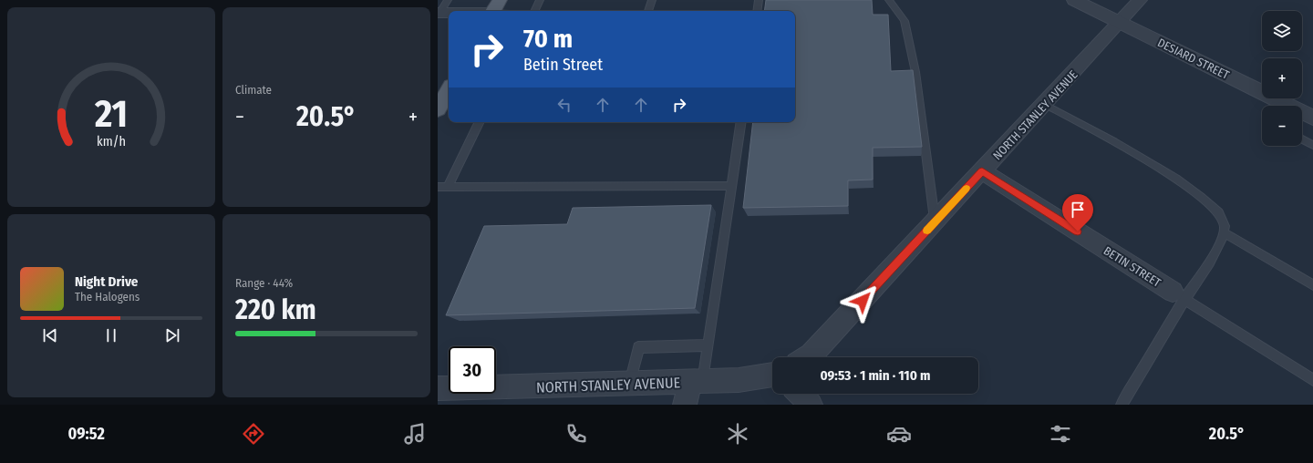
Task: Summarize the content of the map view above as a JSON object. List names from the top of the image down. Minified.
{"streets":{"street":["DESIARD STREET","NORTH STANLEY AVENUE","BETIN STREET"]},"crossings":[["DESIARD STREET","NORTH STANLEY AVENUE"],["NORTH STANLEY AVENUE","BETIN STREET"]],"page":{"tile":["Climate",["Range · 44%","220 km"]],"map_buttons":["+","−"],"turn":["70 m","Betin Street"],"heat":["−","20.5°","+"],"song":["Night Drive","The Halogens"],"limit":"30","trip":"09:53 · 1 min · 110 m","tabs":["09:52","20.5°"],"gauge":["21","km/h"]}}
